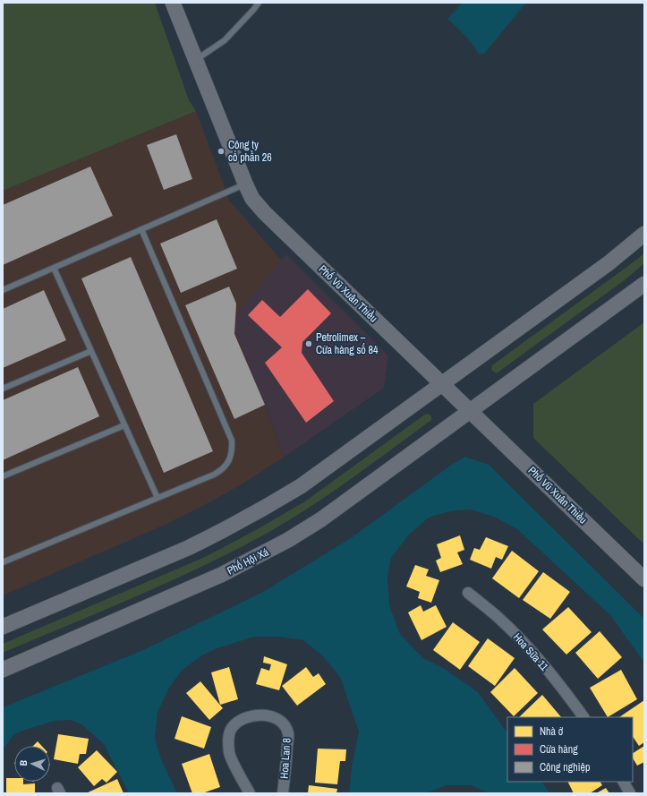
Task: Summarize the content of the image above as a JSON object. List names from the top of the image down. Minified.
{"streets":{"main road":["Phố Vũ Xuân Thiều","Phố Hội Xá"],"street":["Hoa Sữa 11","Hoa Lan 8"]},"crossings":[["Phố Vũ Xuân Thiều","Phố Hội Xá"]],"places":["Công ty cổ phần 26","Petrolimex – Cửa hàng số 84"],"legend":["Nhà ở","Cửa hàng","Công nghiệp"],"north":"left"}
